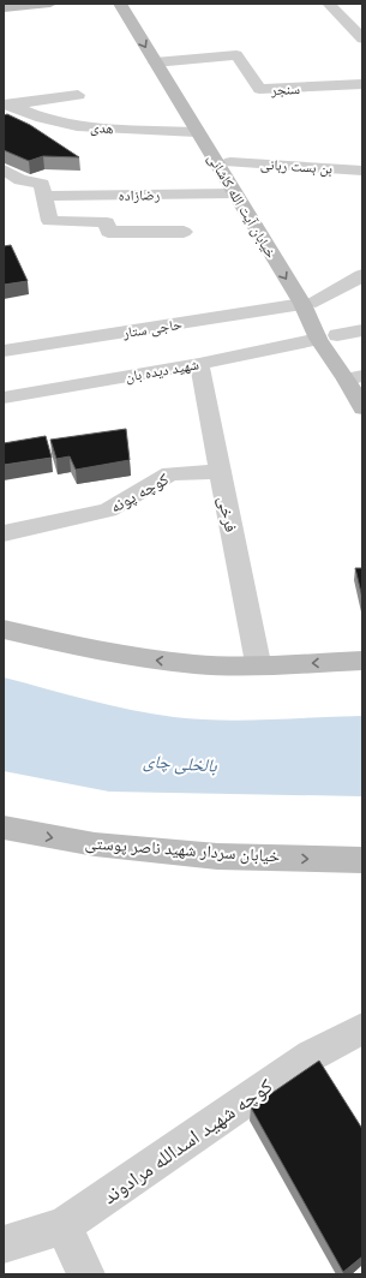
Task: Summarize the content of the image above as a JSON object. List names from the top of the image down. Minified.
{"streets":{"main road":["خیابان آیت الله کاشانی","خیابان سردار شهید ناصر پوستی"],"street":["سنجر","هدی","بن بست ربانی","رضازاده","حاجی ستار","شهید دیده بان","کوچه پونه","فرخی","کوچه شهید اسدالله مرادوند"]},"crossings":[["سنجر","خیابان آیت الله کاشانی"],["هدی","خیابان آیت الله کاشانی"],["رضازاده","خیابان آیت الله کاشانی"],["خیابان آیت الله کاشانی","حاجی ستار"],["خیابان آیت الله کاشانی","شهید دیده بان"],["شهید دیده بان","فرخی"],["کوچه پونه","فرخی"]],"one_way":["خیابان آیت الله کاشانی"],"water":["بالخلی چای"]}
